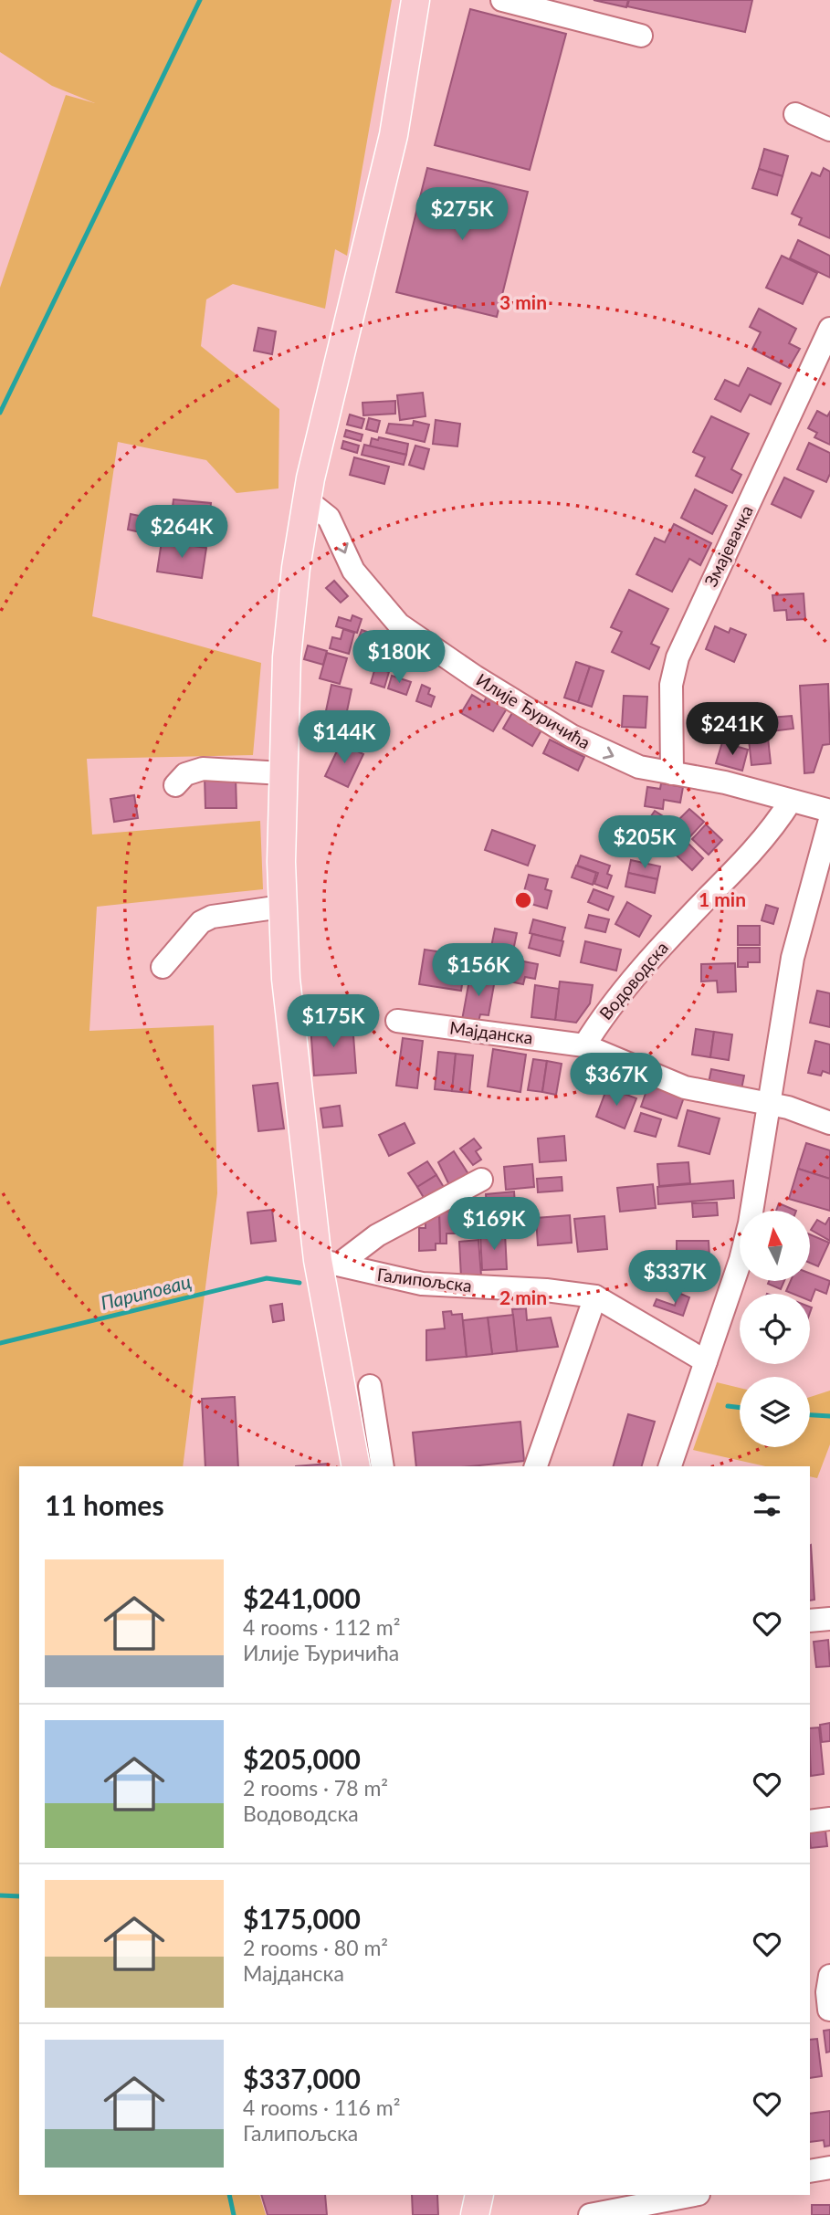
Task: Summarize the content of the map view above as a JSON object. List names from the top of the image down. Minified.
{"streets":{"street":["Змајевачка","Илије Ђуричића","Водоводска","Мајданска","Галипољска"]},"crossings":[["Змајевачка","Илије Ђуричића"],["Илије Ђуричића","Водоводска"],["Водоводска","Мајданска"]],"one_way":["Илије Ђуричића"],"water":["Париповац"],"north":"top","page":{"price":["$275K","$264K","$180K","$241K","$144K","$205K","$156K","$175K","$367K","$169K","$337K"],"heading":"11 homes","list":[{"name":"$241,000","note":"4 rooms · 112 m² · Илије Ђуричића"},{"name":"$205,000","note":"2 rooms · 78 m² · Водоводска"},{"name":"$175,000","note":"2 rooms · 80 m² · Мајданска"},{"name":"$337,000","note":"4 rooms · 116 m² · Галипољска"}]},"rings":["3 min","1 min","2 min"]}
